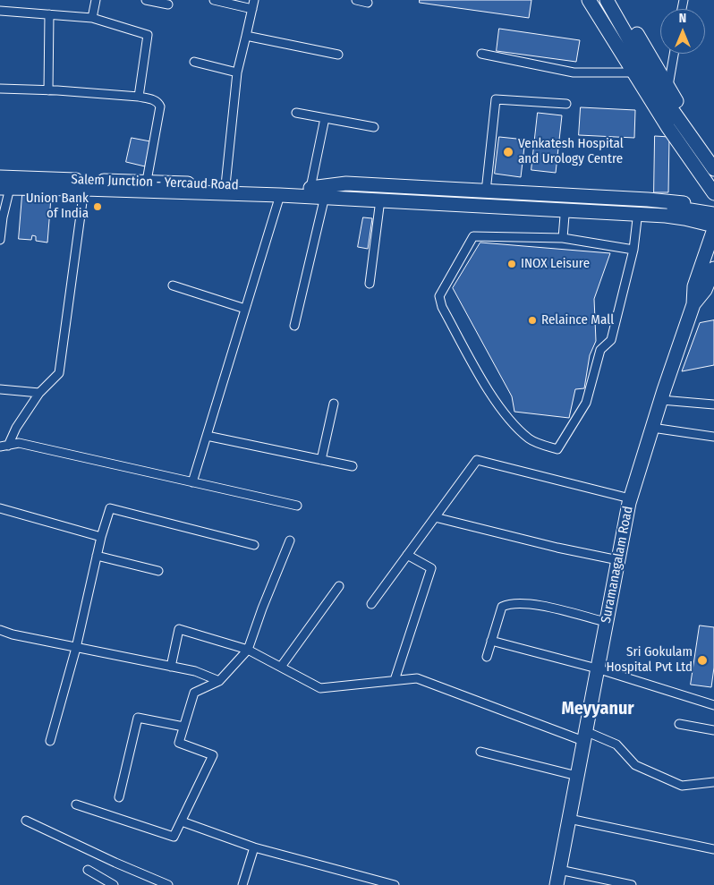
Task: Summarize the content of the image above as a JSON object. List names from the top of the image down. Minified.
{"streets":{"main road":["Salem Junction - Yercaud Road","Suramanagalam Road"]},"districts":["Meyyanur"],"places":["Venkatesh Hospital and Urology Centre","Union Bank of India","INOX Leisure","Relaince Mall","Sri Gokulam Hospital Pvt Ltd"],"north":"top"}
